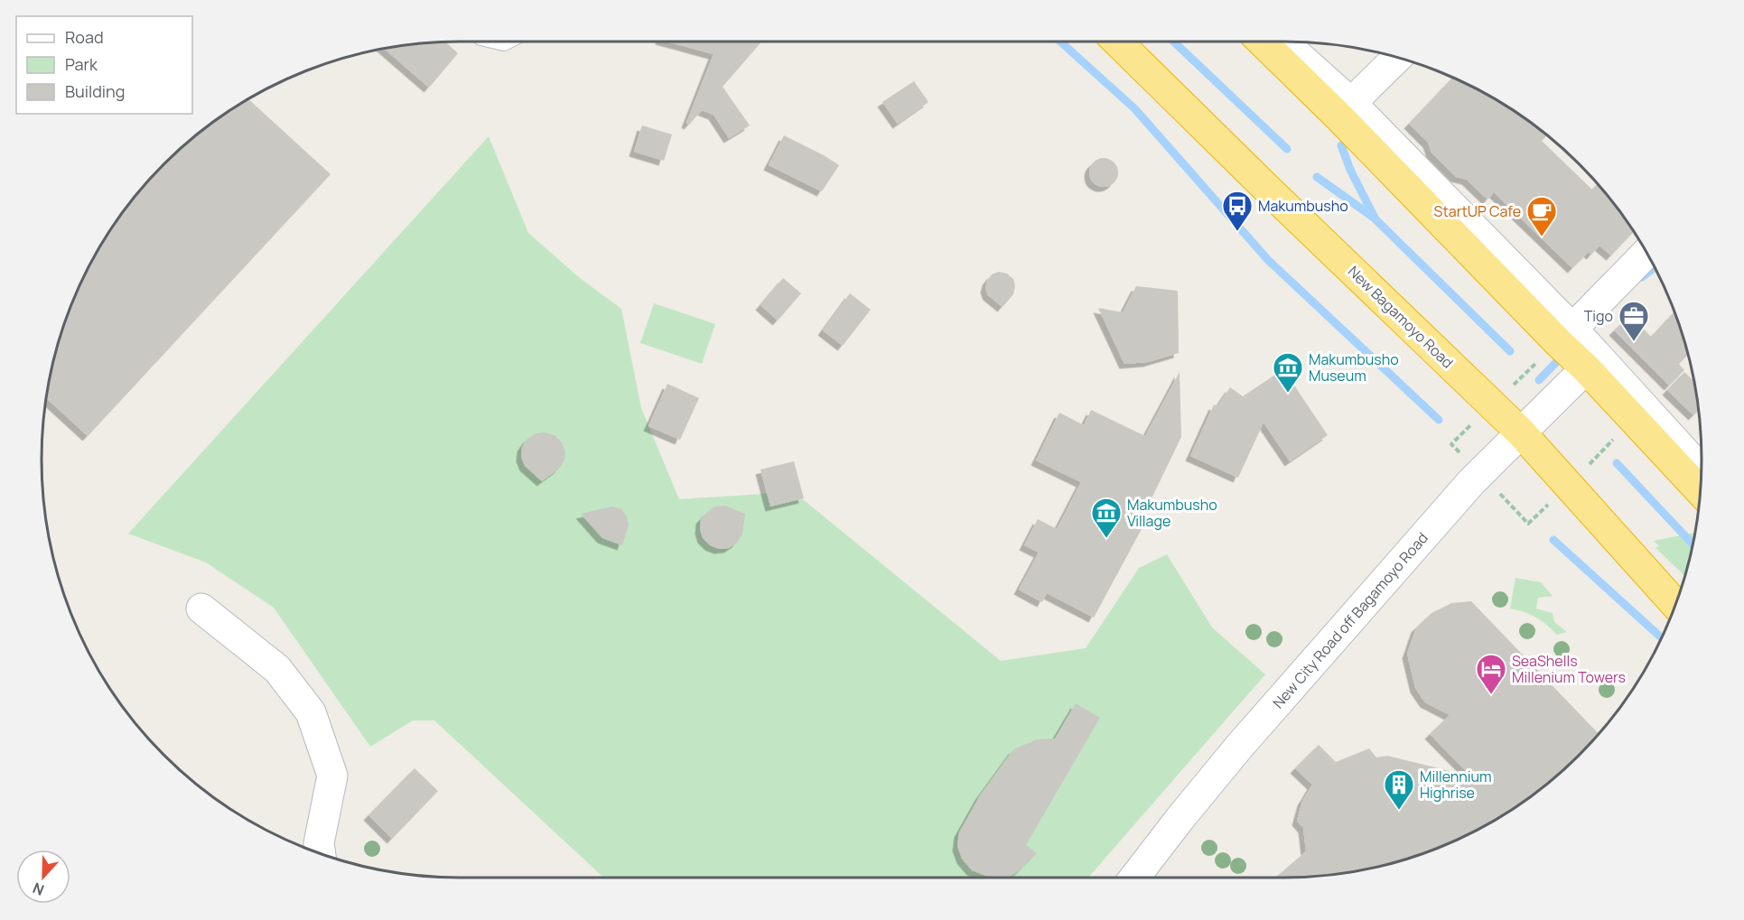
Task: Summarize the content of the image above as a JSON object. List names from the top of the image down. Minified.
{"streets":{"highway":["New Bagamoyo Road"],"street":["New City Road off Bagamoyo Road"]},"crossings":[["New Bagamoyo Road","New City Road off Bagamoyo Road"]],"places":{"bus stop":["Makumbusho"],"cafe":["StartUP Cafe"],"office":["Tigo"],"museum":["Makumbusho Museum","Makumbusho Village"],"hotel":["SeaShells Millenium Towers"],"building":["Millennium Highrise"]},"legend":["Road","Park","Building"],"north":"bottom"}
